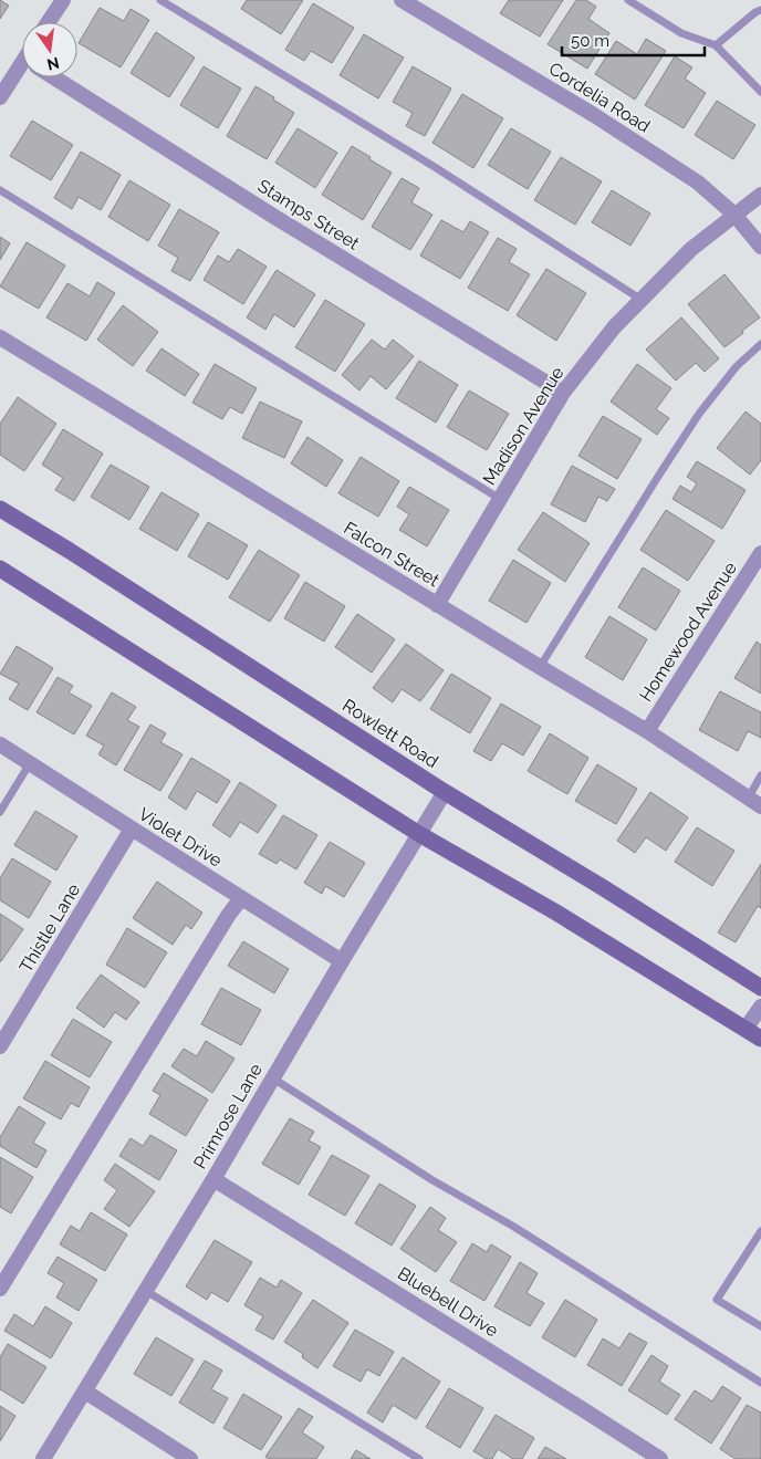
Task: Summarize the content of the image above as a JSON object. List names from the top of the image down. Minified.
{"streets":{"main road":["Rowlett Road"],"street":["Cordelia Road","Stamps Street","Madison Avenue","Falcon Street","Homewood Avenue","Violet Drive","Thistle Lane","Primrose Lane","Bluebell Drive"]},"crossings":[["Cordelia Road","Madison Avenue"],["Stamps Street","Madison Avenue"],["Madison Avenue","Falcon Street"],["Falcon Street","Homewood Avenue"],["Rowlett Road","Primrose Lane"],["Violet Drive","Thistle Lane"],["Violet Drive","Primrose Lane"],["Primrose Lane","Bluebell Drive"]],"scale_bar":"50 m","north":"bottom"}
